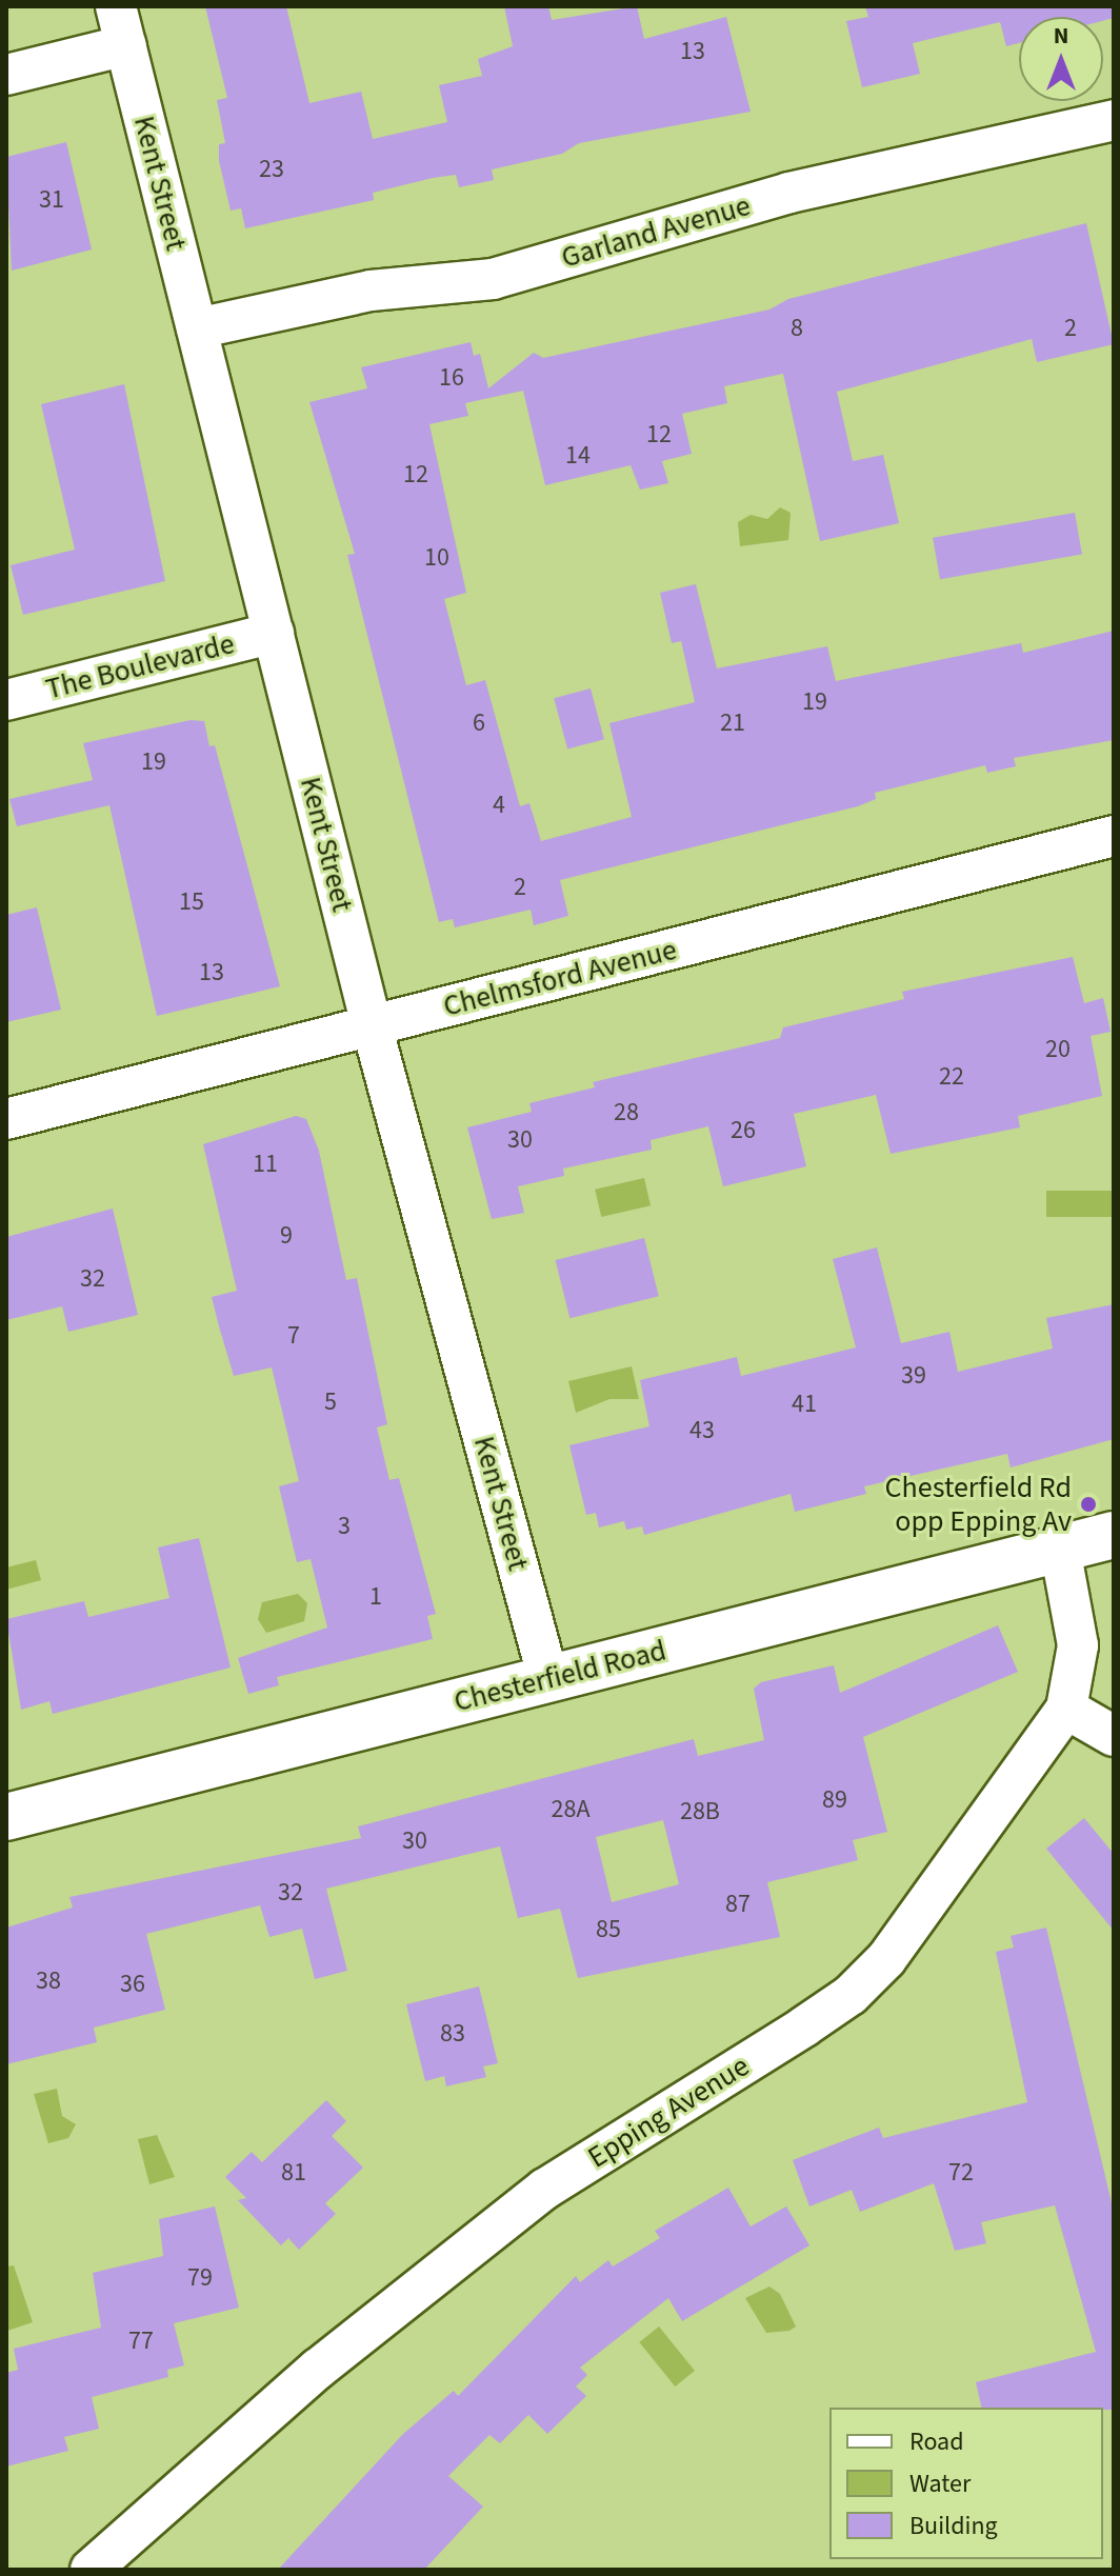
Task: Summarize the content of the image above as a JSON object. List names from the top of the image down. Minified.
{"streets":{"street":["Kent Street","Garland Avenue","The Boulevarde","Chelmsford Avenue","Chesterfield Road","Epping Avenue"]},"crossings":[["Kent Street","Garland Avenue"],["Kent Street","The Boulevarde"],["Kent Street","Chelmsford Avenue"],["Kent Street","Chesterfield Road"],["Chesterfield Road","Epping Avenue"]],"places":["Chesterfield Rd opp Epping Av"],"house_numbers":["13","23","31","8","2","16","12","14","12","10","19","6","21","19","4","2","15","13","20","22","28","26","30","11","9","32","7","39","5","41","43","3","1","89","28A","28B","30","32","87","85","38","36","83","81","72","79","77"],"legend":["Road","Water","Building"],"north":"top"}
